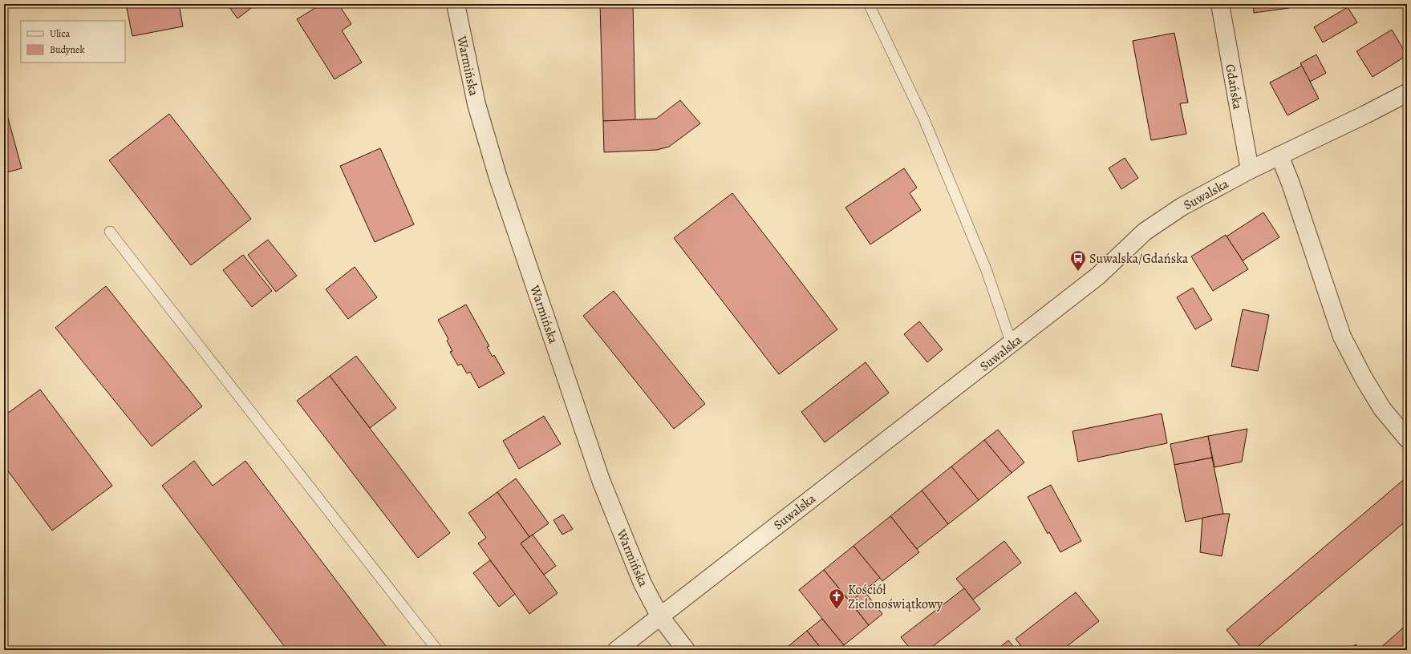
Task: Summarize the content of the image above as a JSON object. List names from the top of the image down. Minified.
{"streets":{"street":["Warmińska","Gdańska","Suwalska"]},"crossings":[["Warmińska","Suwalska"],["Gdańska","Suwalska"]],"places":{"bus stop":["Suwalska/Gdańska"],"church":["Kościół Zielonoświątkowy"]},"legend":["Ulica","Budynek"]}
